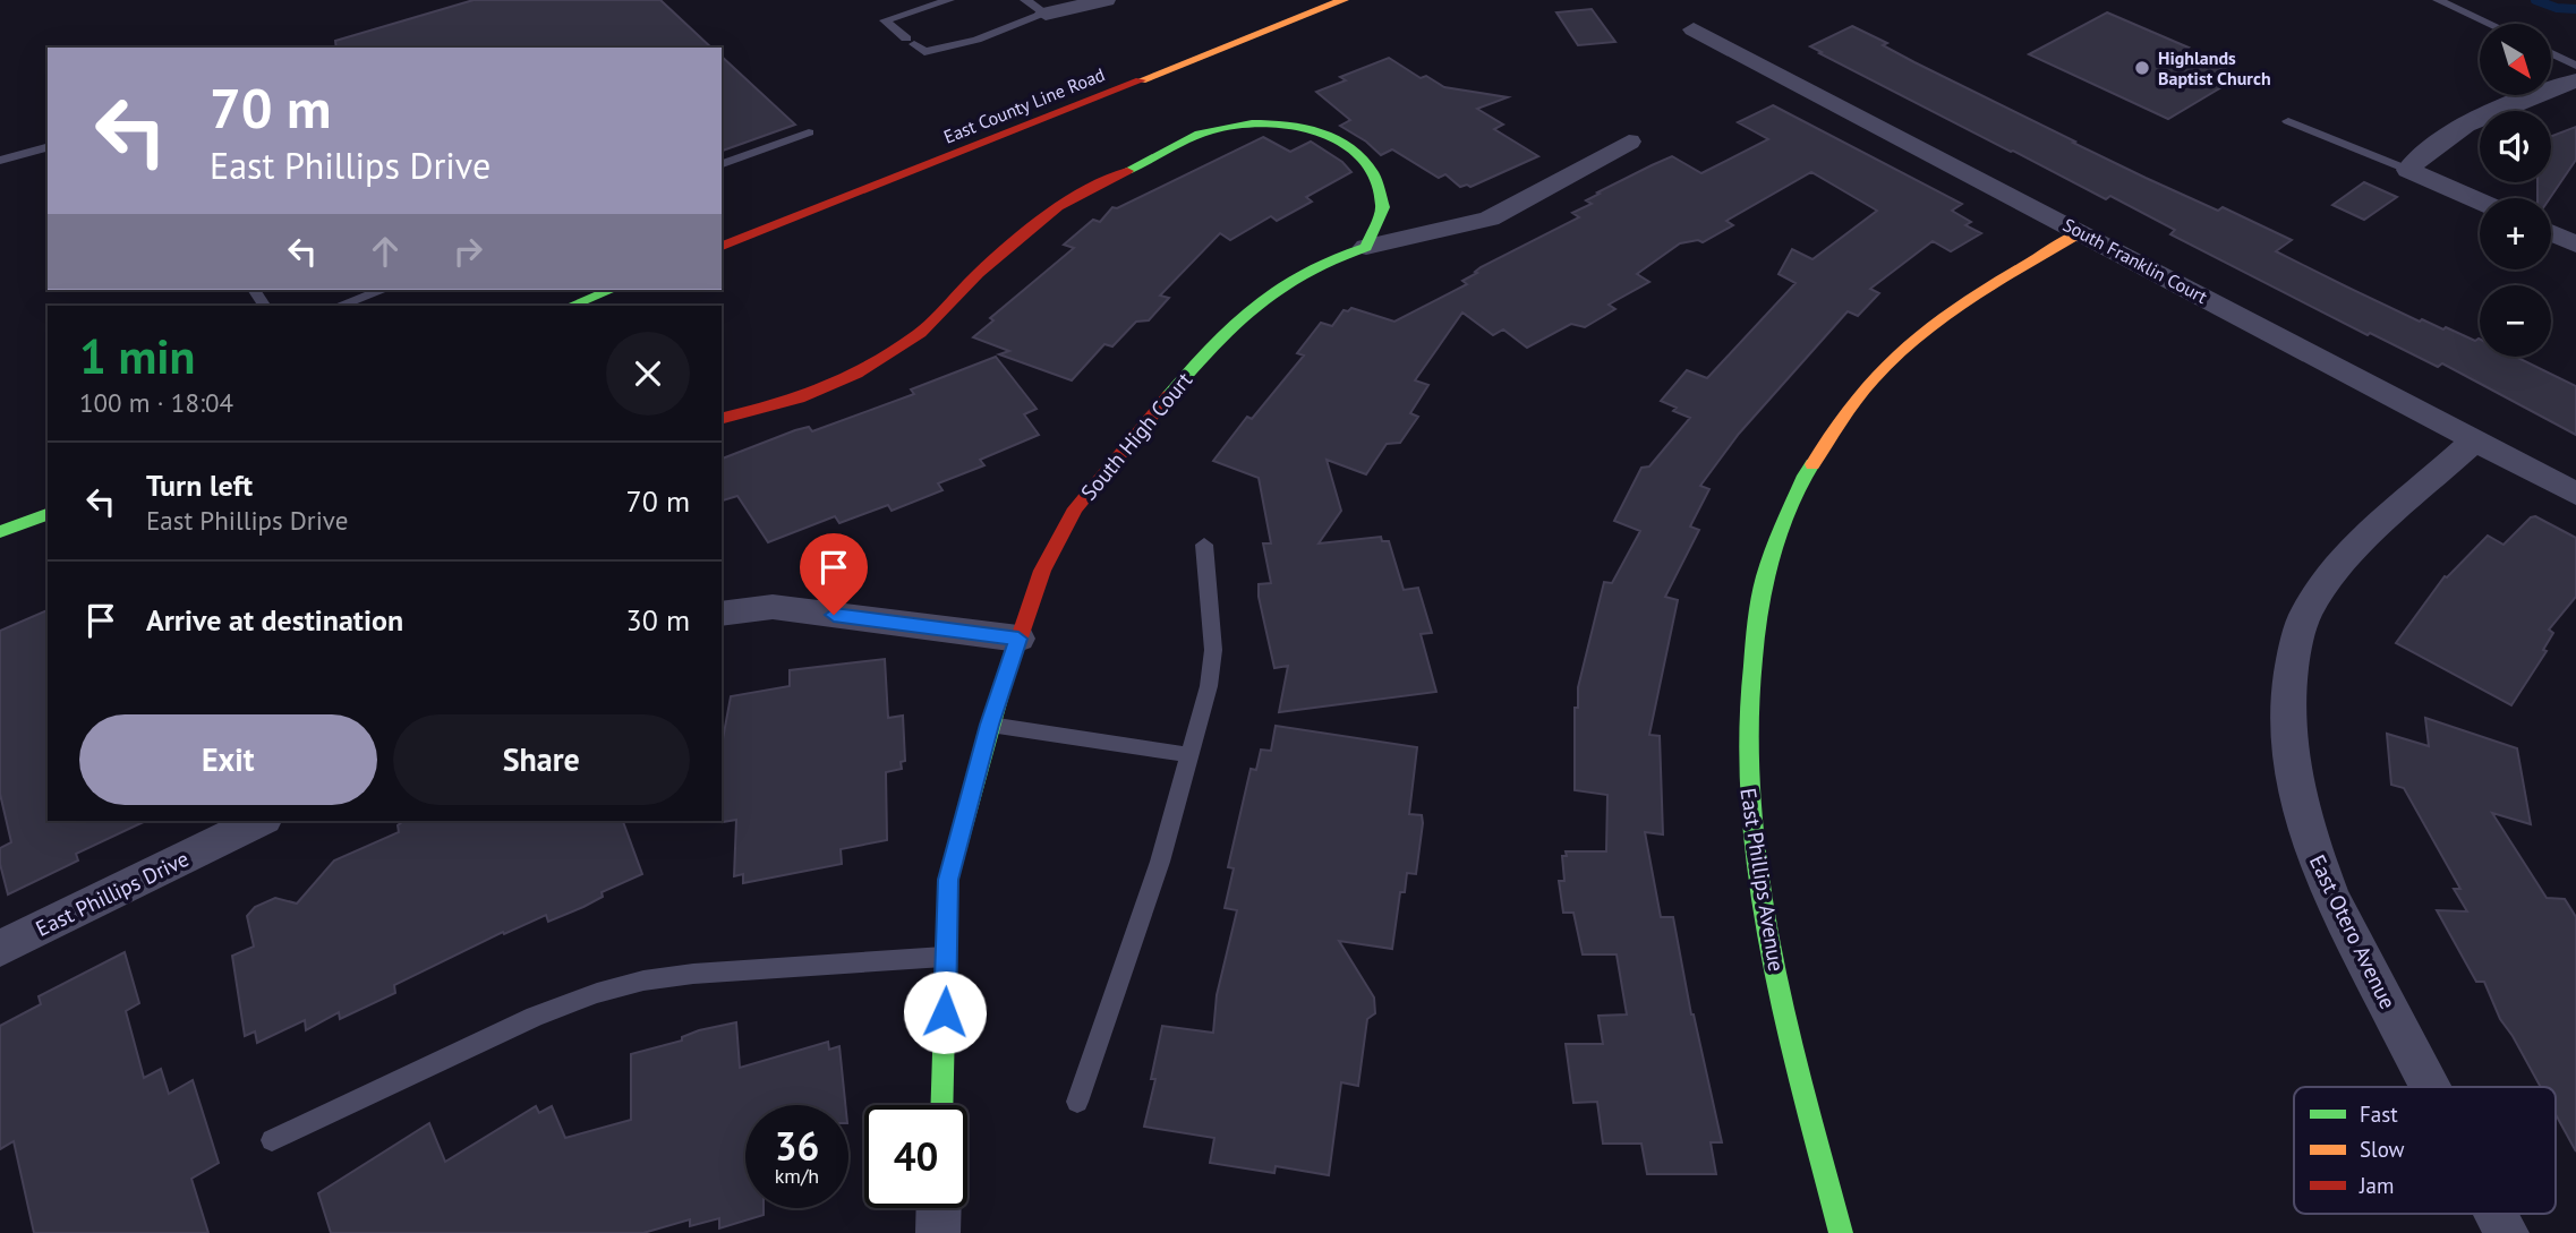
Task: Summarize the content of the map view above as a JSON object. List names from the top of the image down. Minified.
{"streets":{"street":["East County Line Road","South Franklin Court","South High Court","East Phillips Avenue","East Phillips Drive","East Otero Avenue"]},"crossings":[["South Franklin Court","East Phillips Avenue"],["South Franklin Court","East Otero Avenue"]],"places":["Highlands Baptist Church"],"legend":["Fast","Slow","Jam"],"north":"bottom right","page":{"map_buttons":["+","−"],"turn":["70 m","East Phillips Drive"],"heading":["1 min","100 m · 18:04"],"list":[{"name":"Turn left","note":"East Phillips Drive","value":"70 m"},{"name":"Arrive at destination","value":"30 m"}],"buttons":["Exit","Share"],"speed":"36 km/h","limit":"40"}}
